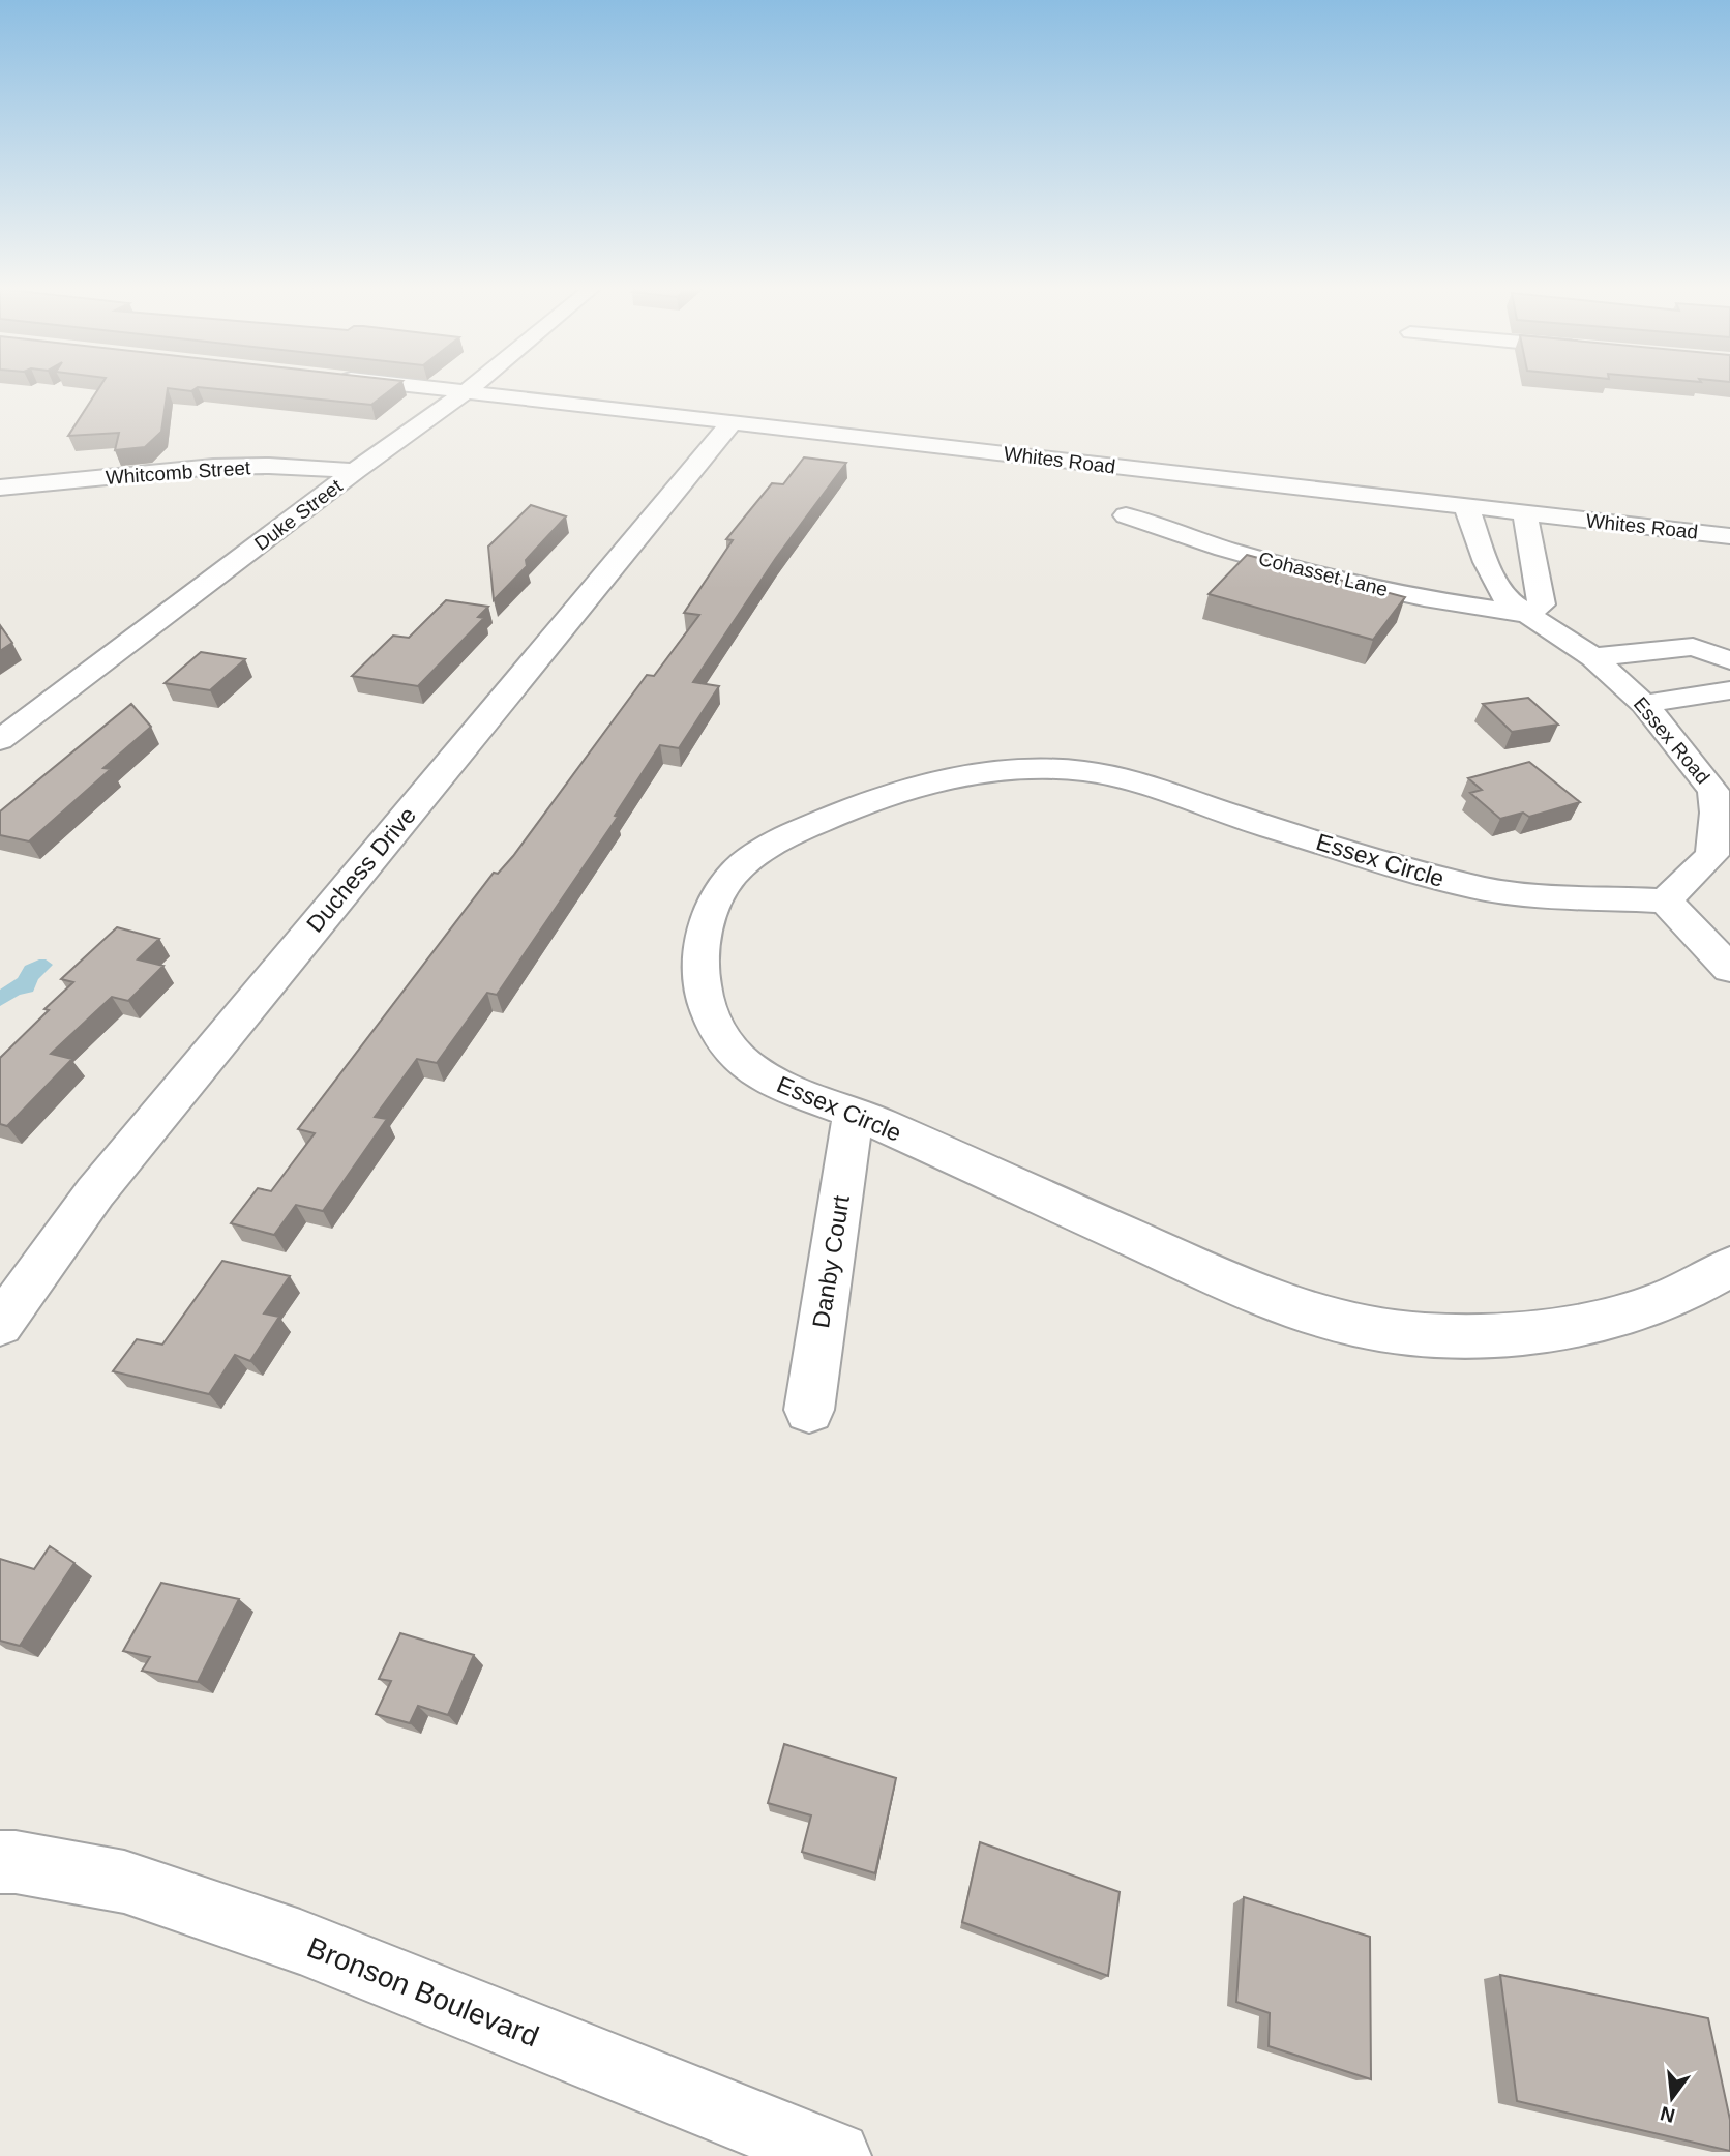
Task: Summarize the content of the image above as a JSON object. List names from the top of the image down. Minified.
{"streets":{"street":["Whites Road","Whitcomb Street","Duke Street","Cohasset Lane","Essex Road","Essex Circle","Duchess Drive","Danby Court","Bronson Boulevard"]},"crossings":[["Whites Road","Duke Street"],["Whites Road","Essex Road"],["Whites Road","Duchess Drive"],["Whitcomb Street","Duke Street"],["Cohasset Lane","Essex Road"],["Essex Road","Essex Circle"],["Essex Circle","Danby Court"]],"north":"bottom"}
